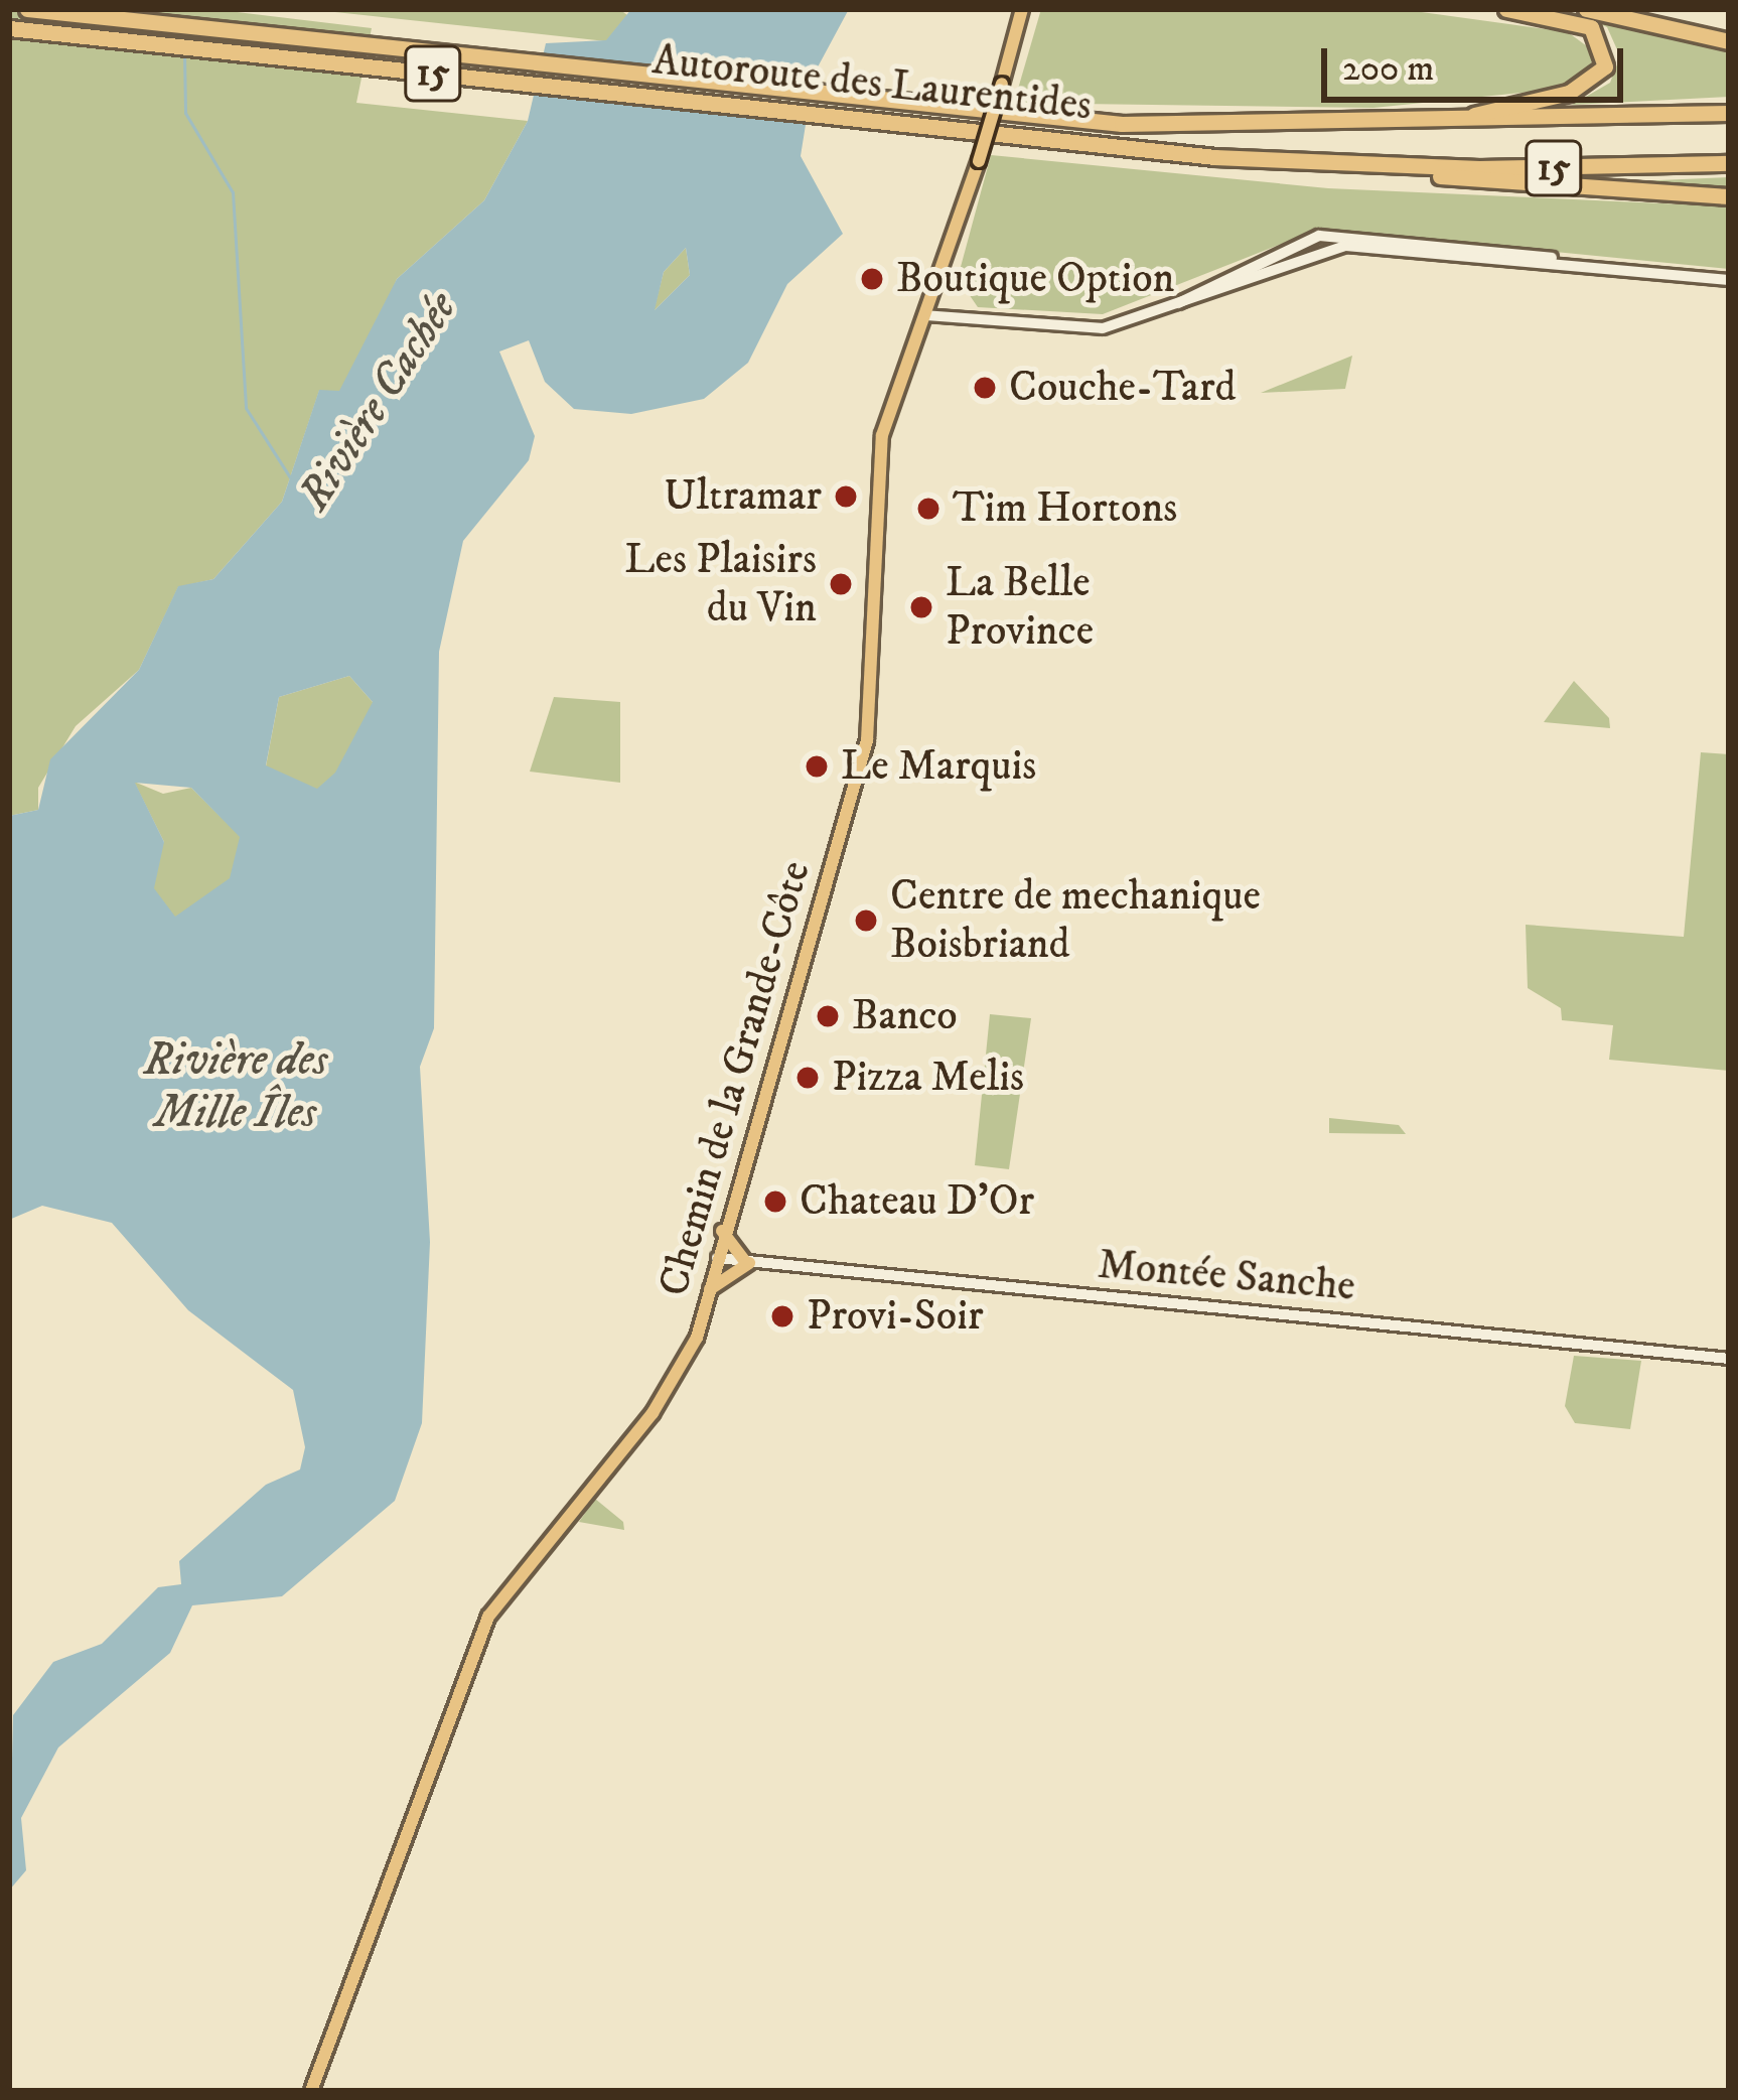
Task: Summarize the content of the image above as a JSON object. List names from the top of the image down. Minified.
{"streets":{"highway":["15","Autoroute des Laurentides"],"main road":["Chemin de la Grande-Côte"],"street":["Montée Sanche"]},"crossings":[["Chemin de la Grande-Côte","Montée Sanche"]],"water":["Rivière Cachée","Rivière des Mille Îles"],"places":["Boutique Option","Couche-Tard","Ultramar","Tim Hortons","Les Plaisirs du Vin","La Belle Province","Le Marquis","Centre de mechanique Boisbriand","Banco","Pizza Melis","Chateau D'Or","Provi-Soir"],"scale_bar":"200 m"}
